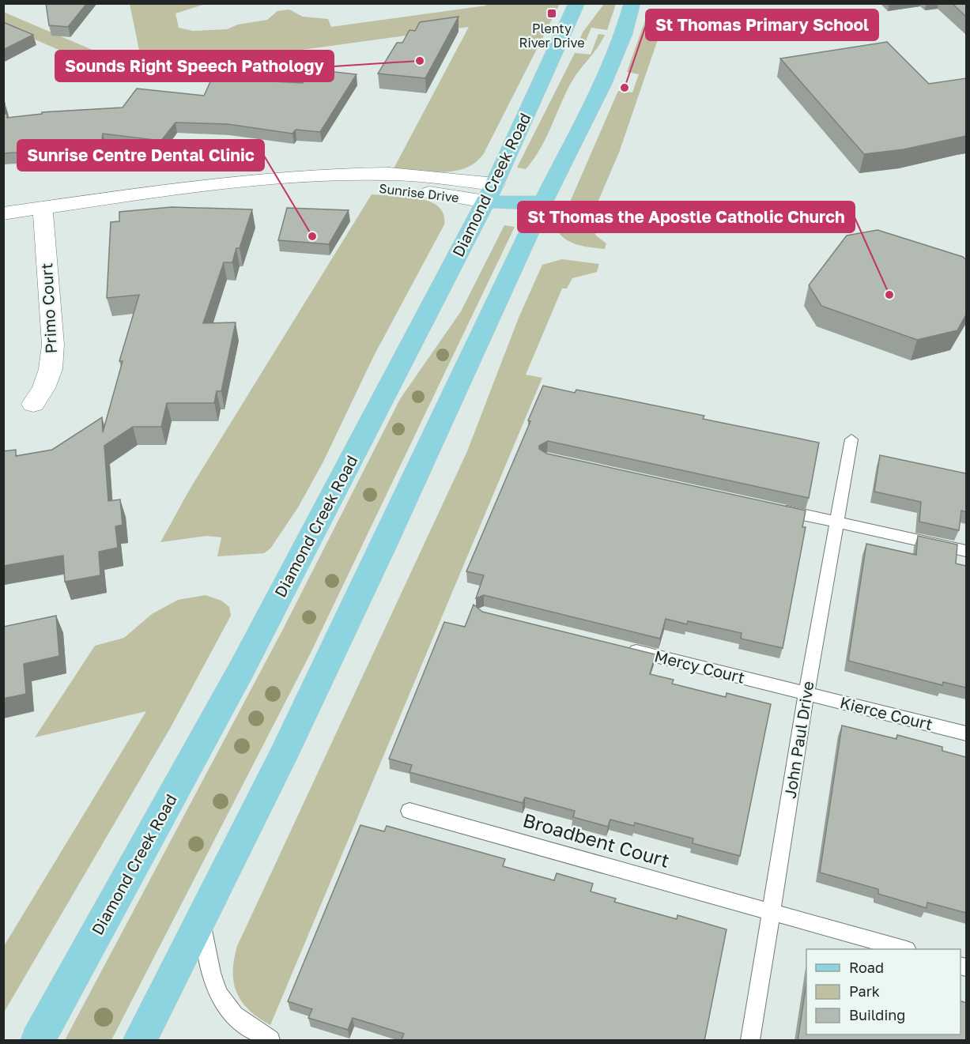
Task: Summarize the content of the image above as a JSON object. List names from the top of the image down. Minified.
{"streets":{"main road":["Diamond Creek Road","Sunrise Drive"],"street":["Primo Court"],"lane":["Mercy Court","Kierce Court","John Paul Drive","Broadbent Court"]},"crossings":[["Diamond Creek Road","Sunrise Drive"],["Sunrise Drive","Primo Court"],["Mercy Court","Kierce Court"],["Mercy Court","John Paul Drive"],["Kierce Court","John Paul Drive"],["John Paul Drive","Broadbent Court"]],"places":{"transit":["Plenty River Drive"],"other":["Sounds Right Speech Pathology","St Thomas Primary School","Sunrise Centre Dental Clinic","St Thomas the Apostle Catholic Church"]},"legend":["Road","Park","Building"]}
